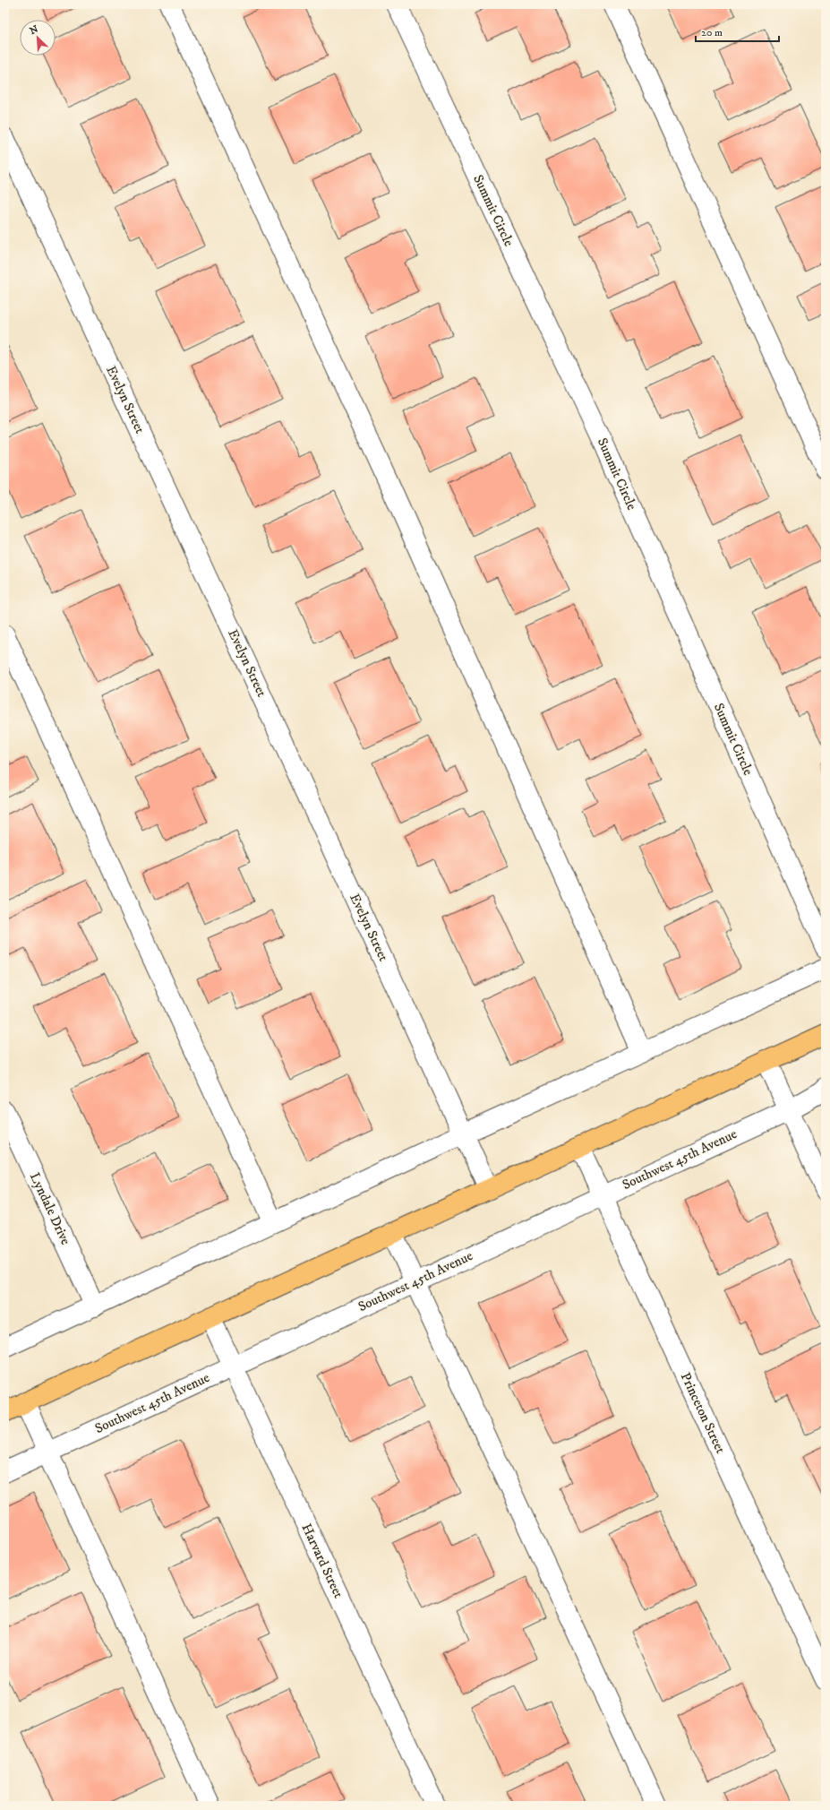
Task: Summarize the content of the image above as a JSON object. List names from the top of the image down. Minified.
{"streets":{"street":["Summit Circle","Evelyn Street","Southwest 45th Avenue","Lyndale Drive","Princeton Street","Harvard Street"]},"crossings":[["Southwest 45th Avenue","Princeton Street"],["Southwest 45th Avenue","Harvard Street"]],"scale_bar":"20 m","north":"top left"}
